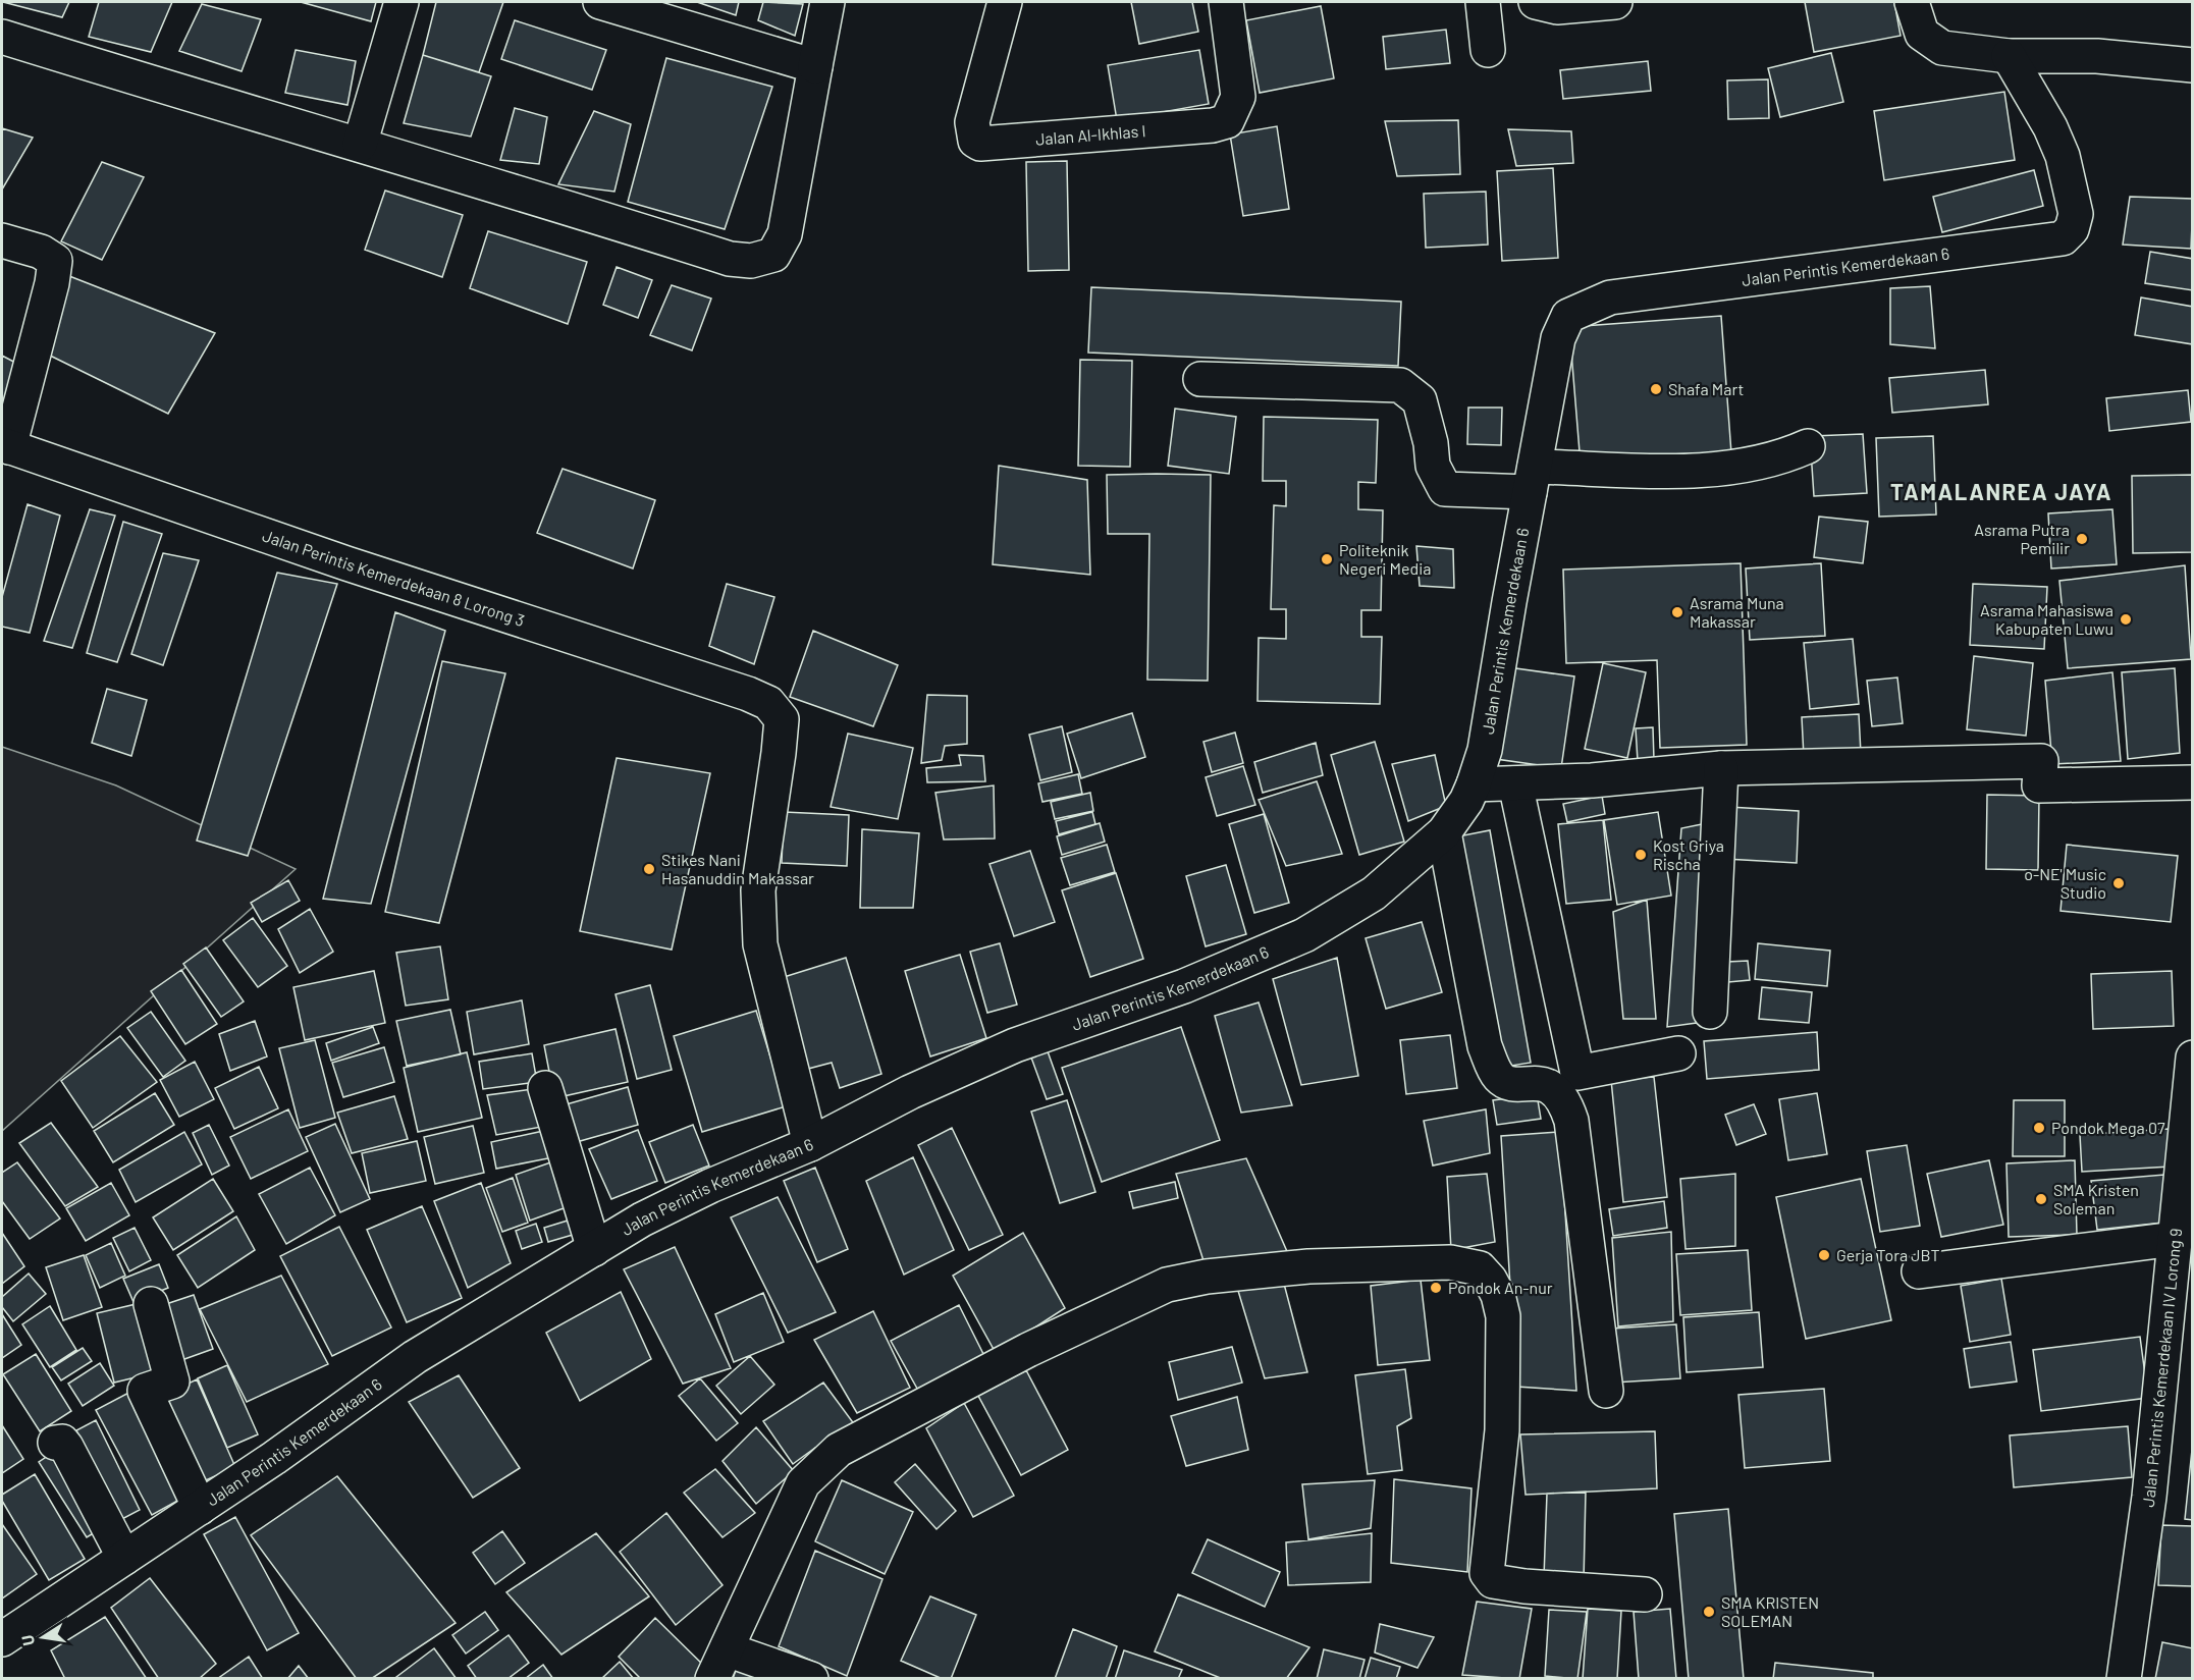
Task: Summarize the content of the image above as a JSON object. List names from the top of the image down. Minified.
{"streets":{"street":["Jalan Al-Ikhlas I","Jalan Perintis Kemerdekaan 6","Jalan Perintis Kemerdekaan 8 Lorong 3","Jalan Perintis Kemerdekaan IV Lorong 9"]},"crossings":[["Jalan Perintis Kemerdekaan 6","Jalan Perintis Kemerdekaan 8 Lorong 3"]],"districts":["TAMALANREA JAYA"],"places":["Shafa Mart","Asrama Putra Pemilir","Politeknik Negeri Media","Asrama Muna Makassar","Asrama Mahasiswa Kabupaten Luwu","Kost Griya Rischa","Stikes Nani Hasanuddin Makassar","o-NE' Music Studio","Pondok Mega 07","SMA Kristen Soleman","Gerja Tora JBT","Pondok An-nur","SMA KRISTEN SOLEMAN"],"north":"left"}
